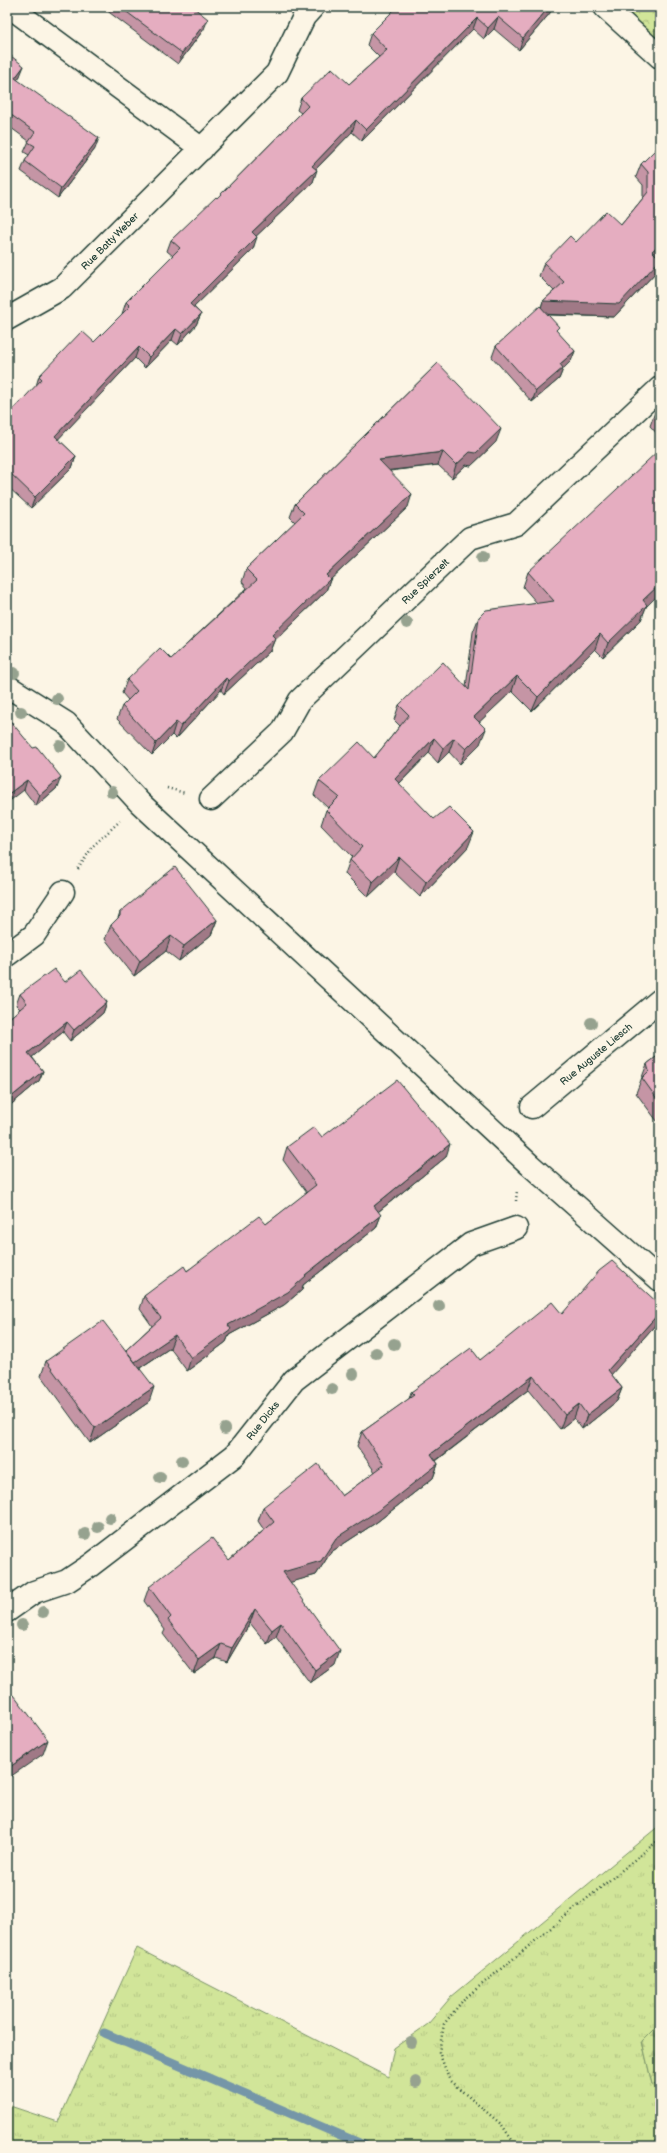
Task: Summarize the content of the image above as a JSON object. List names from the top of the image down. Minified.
{"streets":{"street":["Rue Batty Weber","Rue Spierzelt","Rue Auguste Liesch","Rue Dicks"]}}
